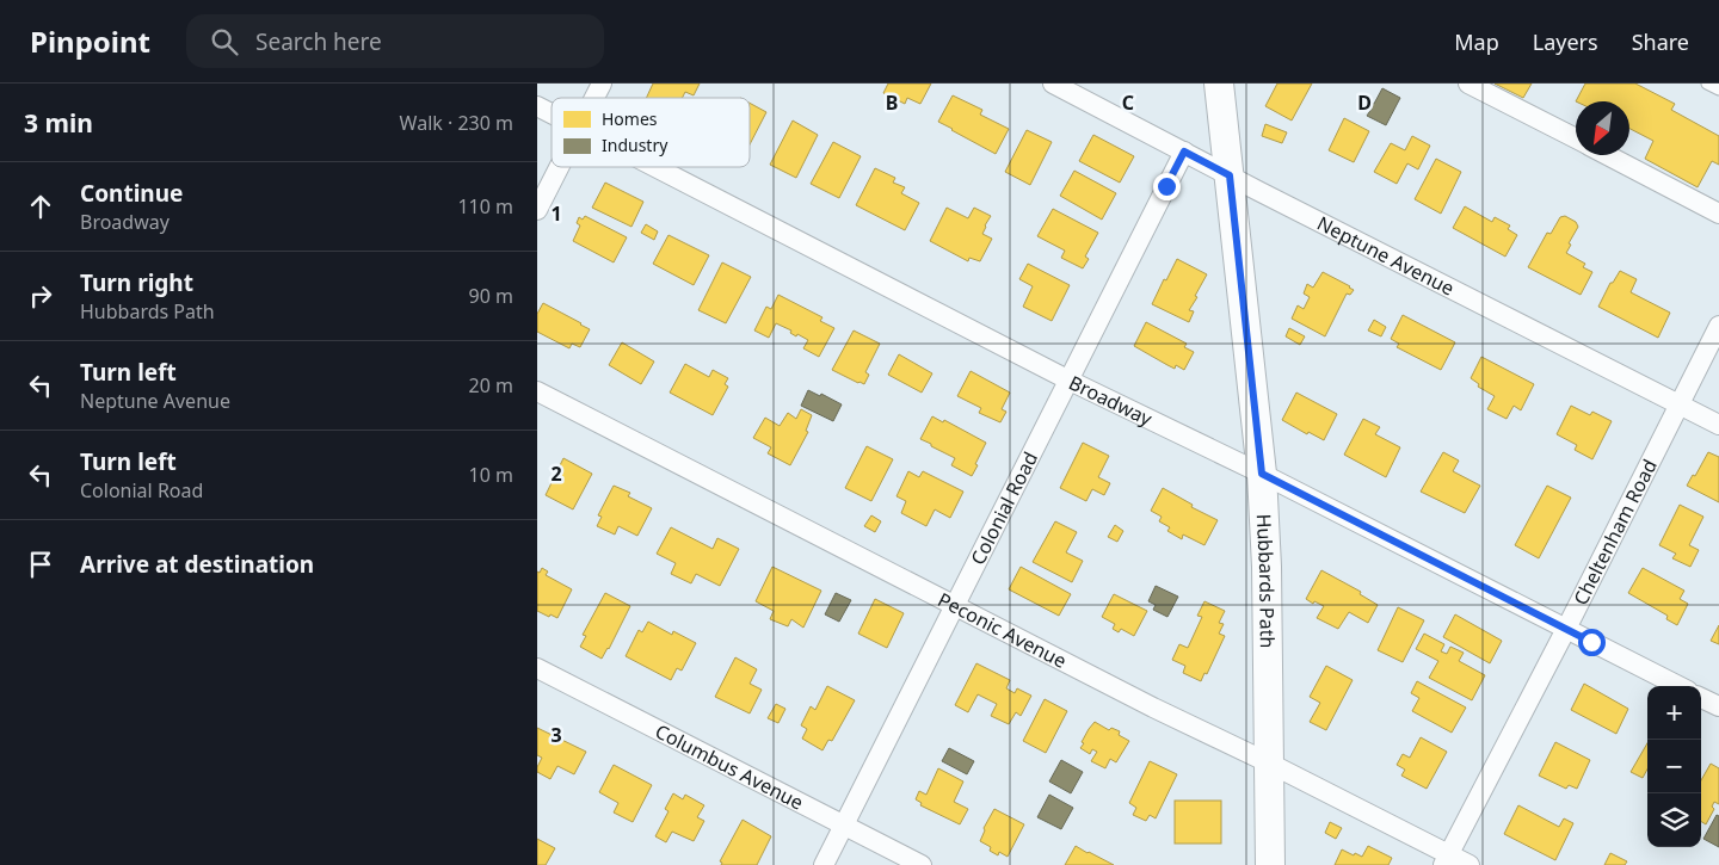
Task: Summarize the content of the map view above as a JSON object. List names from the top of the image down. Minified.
{"streets":{"street":["Neptune Avenue","Broadway","Colonial Road","Cheltenham Road","Hubbards Path","Peconic Avenue","Columbus Avenue"]},"crossings":[["Neptune Avenue","Colonial Road"],["Neptune Avenue","Cheltenham Road"],["Neptune Avenue","Hubbards Path"],["Broadway","Colonial Road"],["Broadway","Cheltenham Road"],["Broadway","Hubbards Path"],["Colonial Road","Peconic Avenue"],["Colonial Road","Columbus Avenue"],["Cheltenham Road","Peconic Avenue"],["Hubbards Path","Peconic Avenue"]],"legend":["Homes","Industry"],"north":"bottom left","page":{"header":"Pinpoint","search":"Search here","nav":["Map","Layers","Share"],"heading":["3 min","Walk · 230 m"],"list":[["Continue","Broadway","110 m"],["Turn right","Hubbards Path","90 m"],["Turn left","Neptune Avenue","20 m"],["Turn left","Colonial Road","10 m"],"Arrive at destination"],"map_buttons":["+","−"]},"grid":{"columns":["B","C","D"],"rows":["1","2","3"]}}
